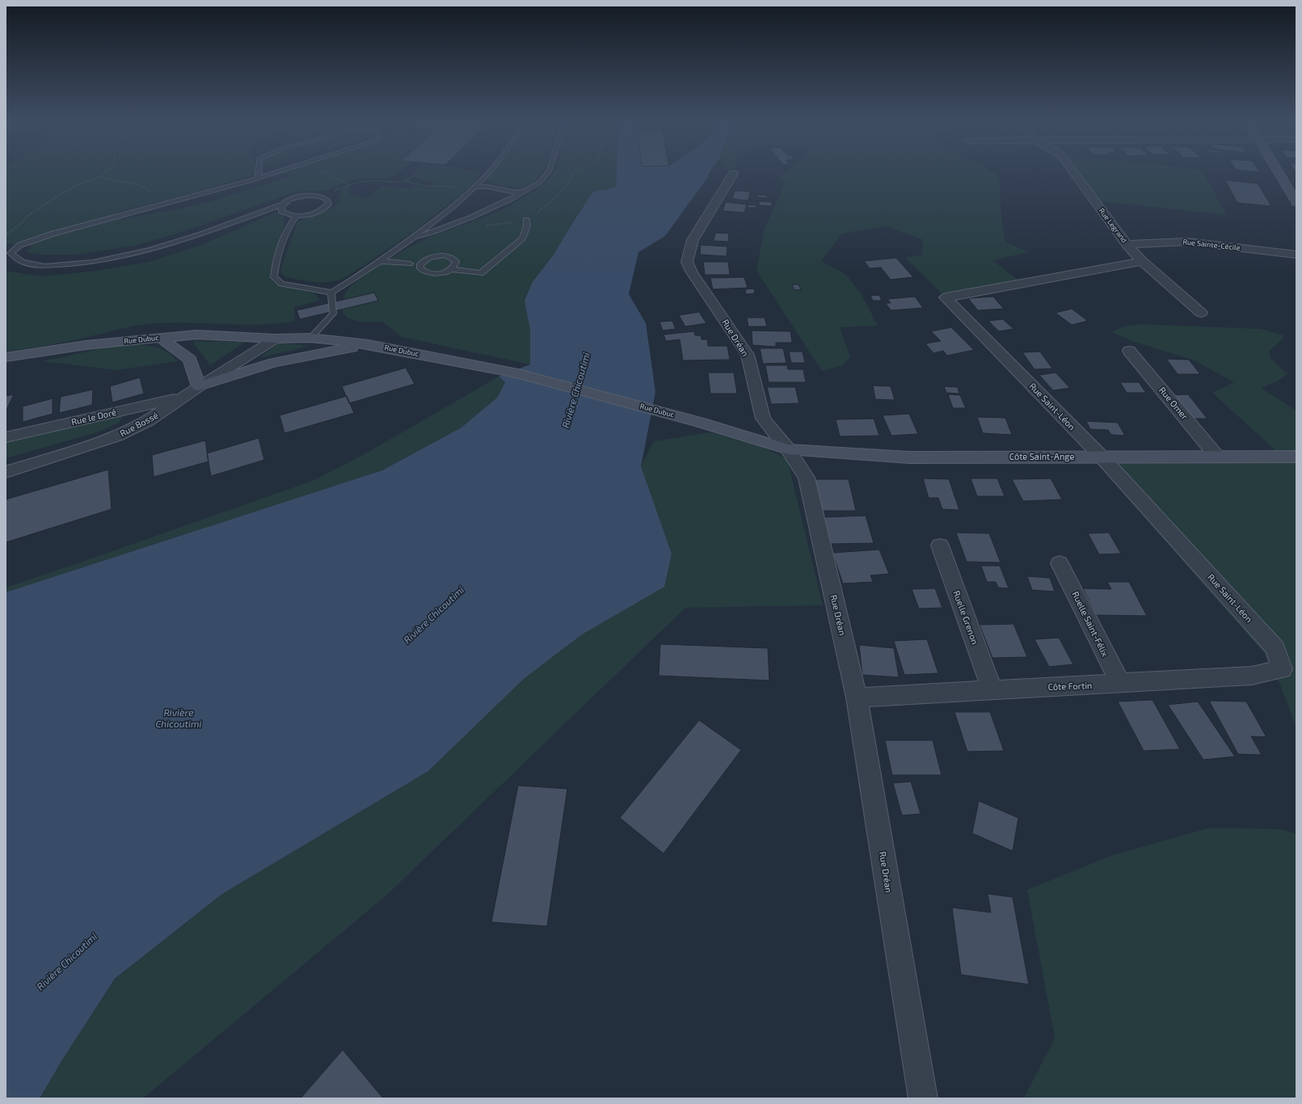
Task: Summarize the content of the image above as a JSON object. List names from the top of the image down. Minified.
{"streets":{"street":["Rue Legrand","Rue Sainte-Cécile","Rue Dréan","Rue Dubuc","Rue Omer","Rue Saint-Léon","Rue le Doré","Rue Bossé","Côte Saint-Ange","Ruelle Grenon","Ruelle Saint-Félix","Côte Fortin"]},"crossings":[["Rue Legrand","Rue Sainte-Cécile"],["Rue Legrand","Rue Saint-Léon"],["Rue Dréan","Rue Dubuc"],["Rue Dréan","Côte Saint-Ange"],["Rue Dréan","Côte Fortin"],["Rue Dubuc","Rue Bossé"],["Rue Dubuc","Côte Saint-Ange"],["Rue Omer","Côte Saint-Ange"],["Rue Saint-Léon","Côte Saint-Ange"],["Rue Saint-Léon","Côte Fortin"],["Rue le Doré","Rue Bossé"],["Ruelle Grenon","Côte Fortin"],["Ruelle Saint-Félix","Côte Fortin"]],"water":["Rivière Chicoutimi"]}
